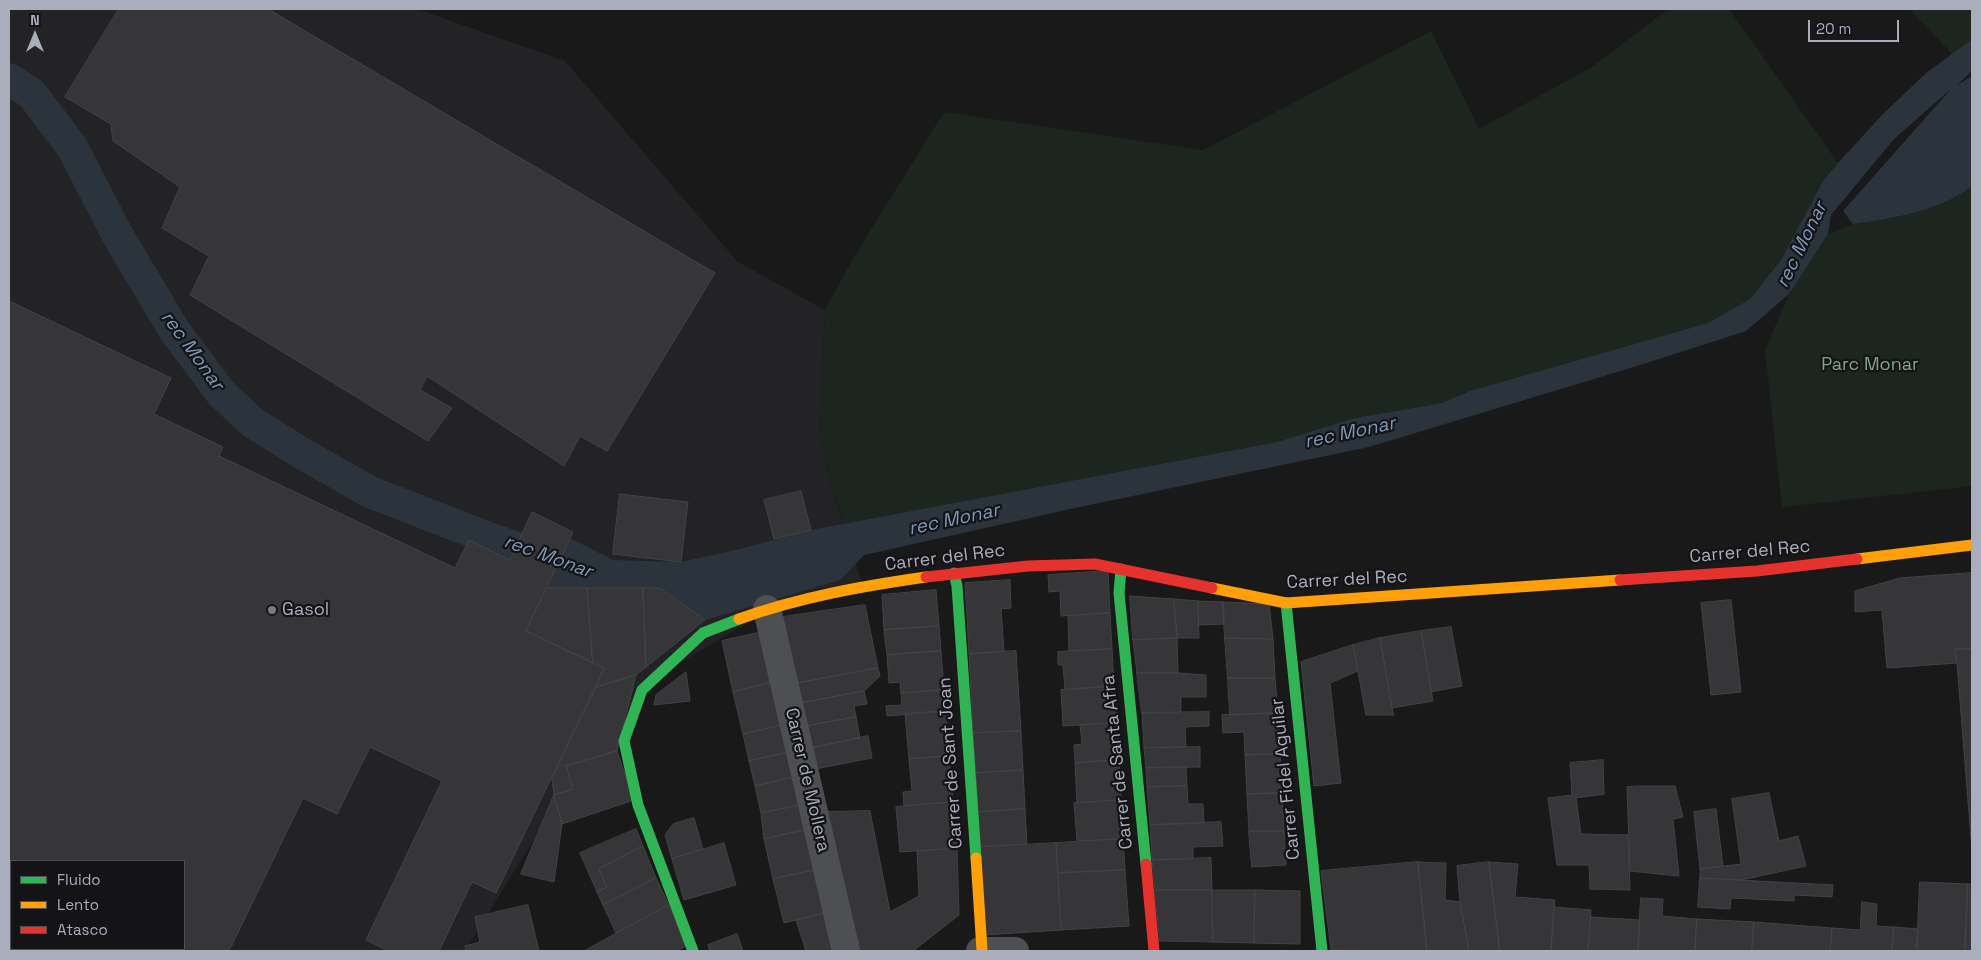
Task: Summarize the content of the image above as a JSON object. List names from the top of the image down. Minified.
{"streets":{"street":["Carrer del Rec","Carrer de Santa Afra","Carrer de Sant Joan","Carrer Fidel Aguilar","Carrer de Mollera"]},"crossings":[["Carrer del Rec","Carrer de Santa Afra"],["Carrer del Rec","Carrer de Sant Joan"],["Carrer del Rec","Carrer Fidel Aguilar"],["Carrer del Rec","Carrer de Mollera"]],"water":["rec Monar"],"parks":["Parc Monar"],"places":["Gasol"],"legend":["Fluido","Lento","Atasco"],"scale_bar":"20 m","north":"top"}
